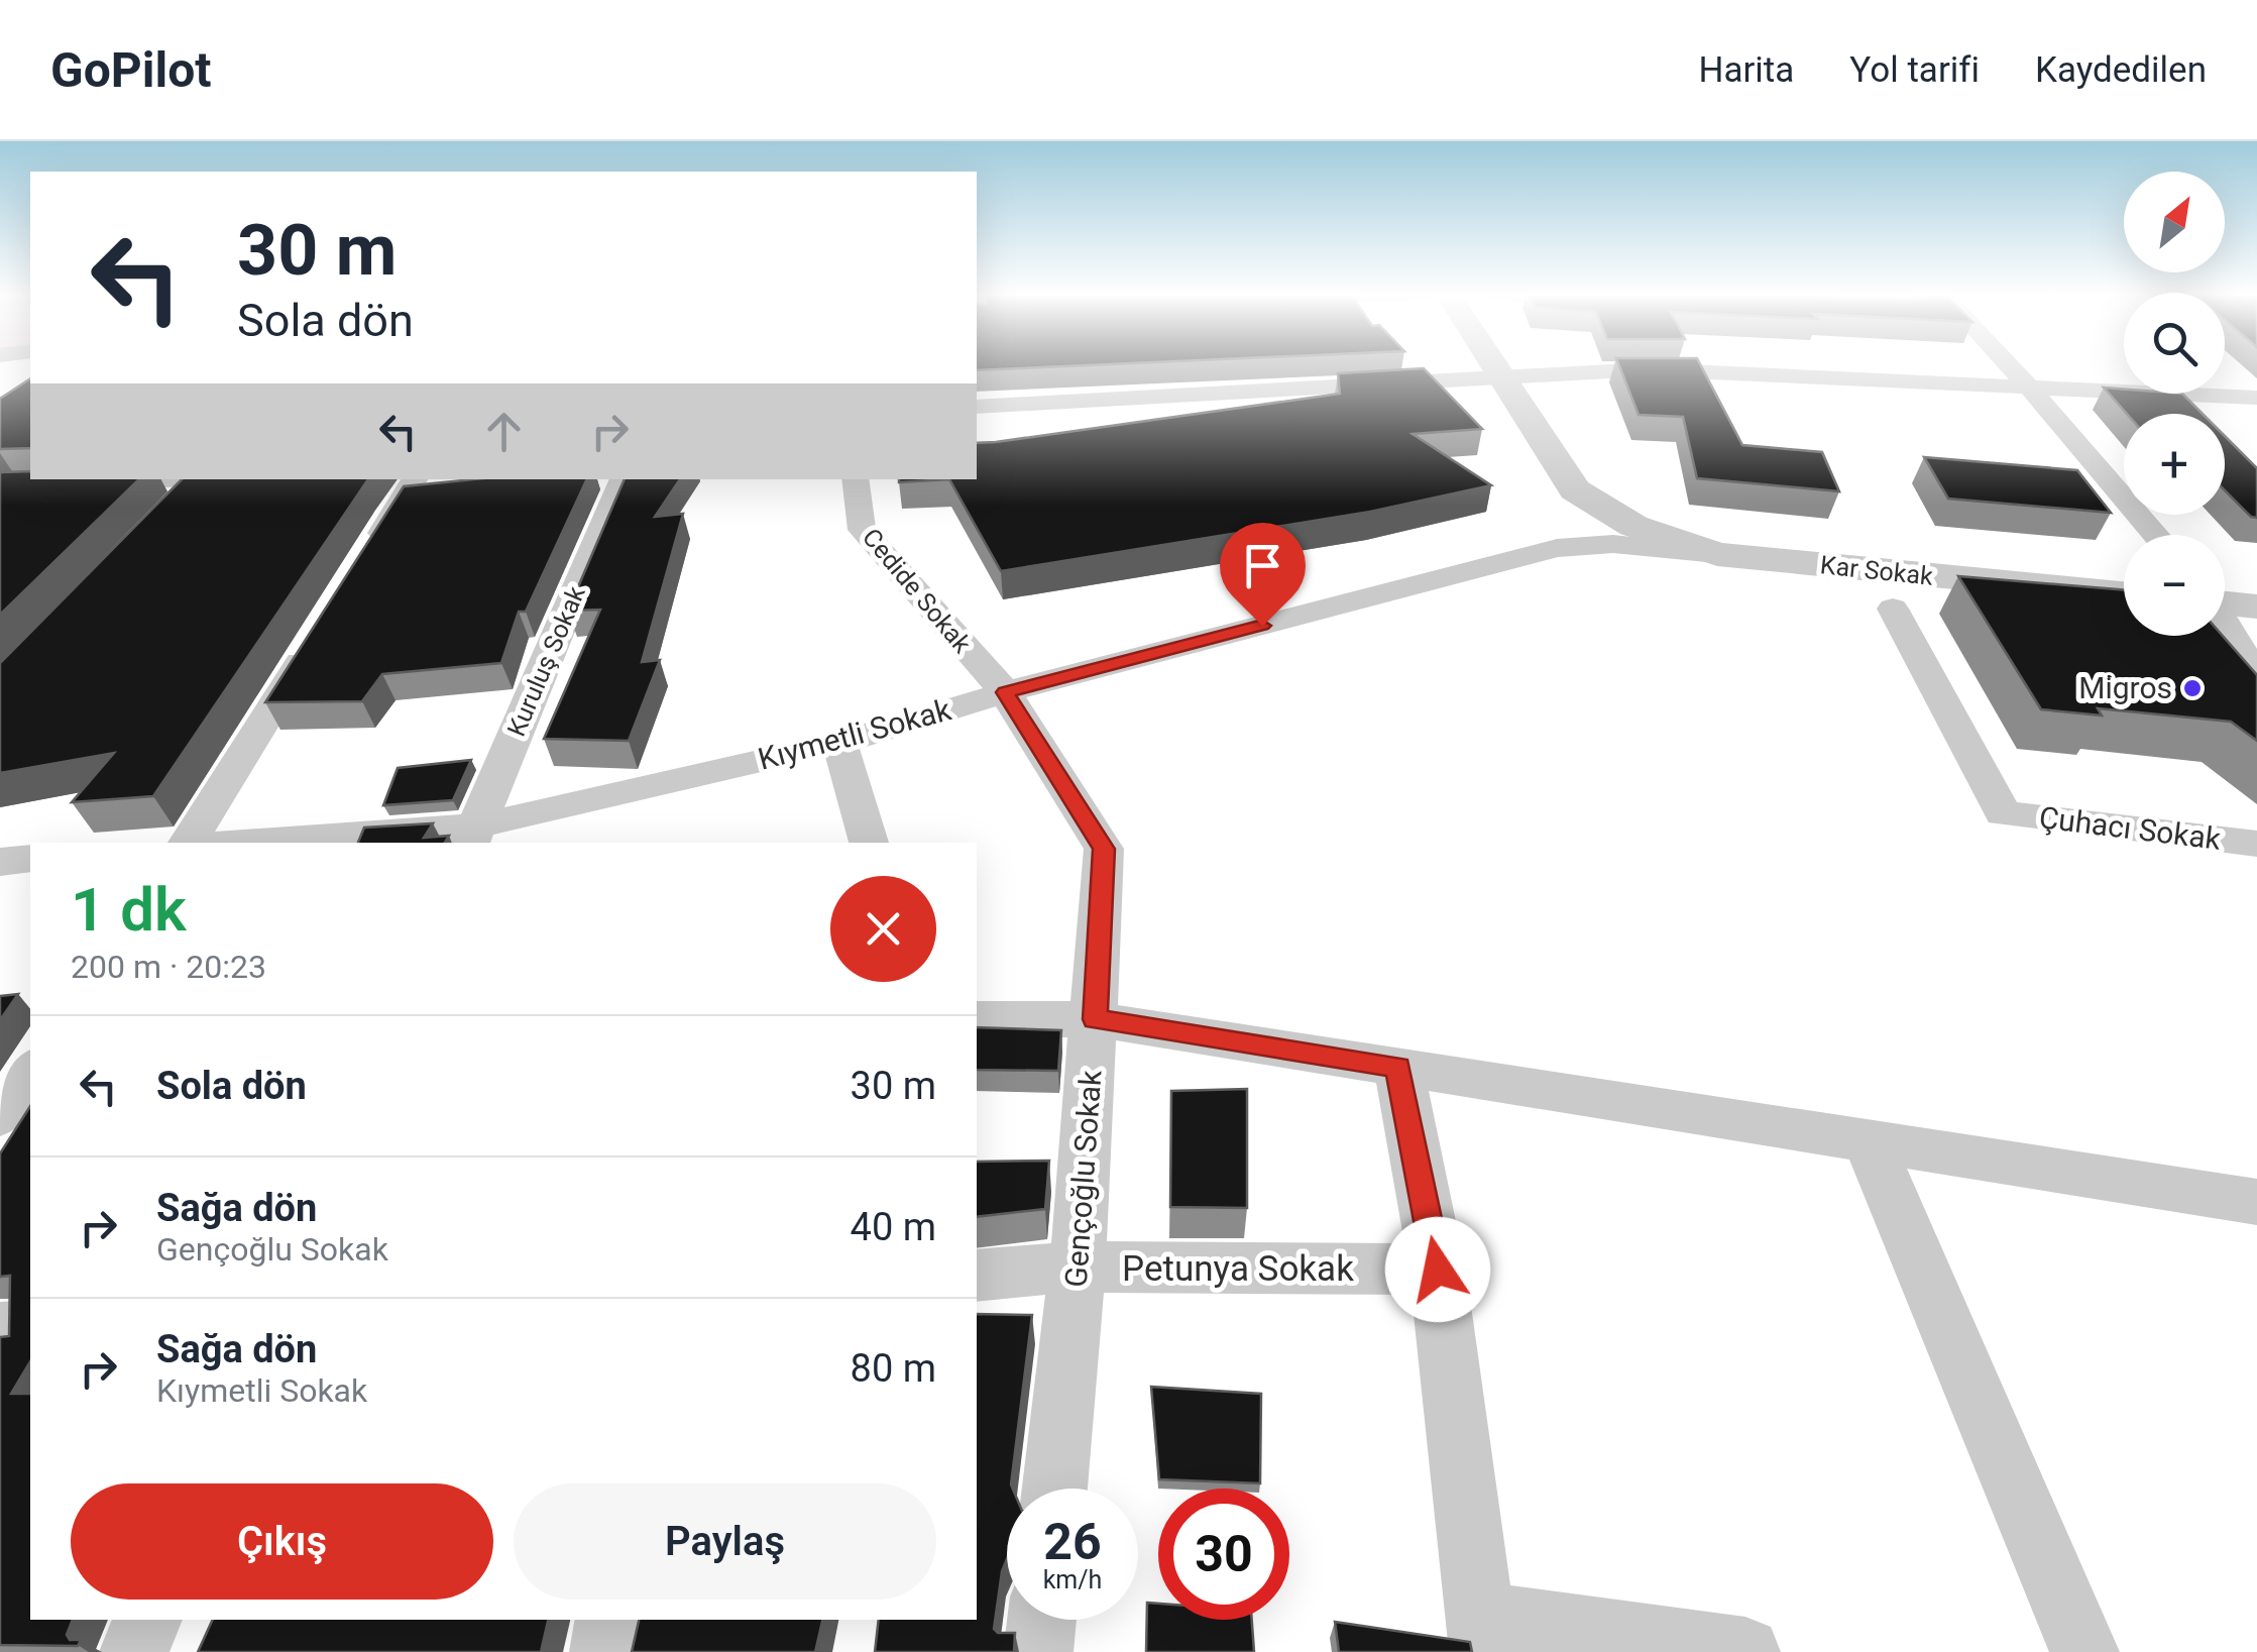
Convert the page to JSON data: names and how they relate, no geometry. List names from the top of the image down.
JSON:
{
  "streets": {
    "street": [
      "Kar Sokak",
      "Cedide Sokak",
      "Kuruluş Sokak",
      "Kıymetli Sokak",
      "Çuhacı Sokak",
      "Gençoğlu Sokak",
      "Petunya Sokak"
    ]
  },
  "crossings": [
    ["Kar Sokak", "Kıymetli Sokak"],
    ["Cedide Sokak", "Kıymetli Sokak"],
    ["Cedide Sokak", "Gençoğlu Sokak"],
    ["Kuruluş Sokak", "Kıymetli Sokak"],
    ["Kıymetli Sokak", "Gençoğlu Sokak"],
    ["Gençoğlu Sokak", "Petunya Sokak"]
  ],
  "places": ["Migros"],
  "north": "top right",
  "page": {
    "header": "GoPilot",
    "nav": ["Harita", "Yol tarifi", "Kaydedilen"],
    "map_buttons": ["+", "−"],
    "turn": ["30 m", "Sola dön"],
    "heading": ["1 dk", "200 m · 20:23"],
    "list": [
      {
        "name": "Sola dön",
        "value": "30 m"
      },
      {
        "name": "Sağa dön",
        "note": "Gençoğlu Sokak",
        "value": "40 m"
      },
      {
        "name": "Sağa dön",
        "note": "Kıymetli Sokak",
        "value": "80 m"
      }
    ],
    "buttons": ["Çıkış", "Paylaş"],
    "speed": "26 km/h",
    "limit": "30"
  }
}
